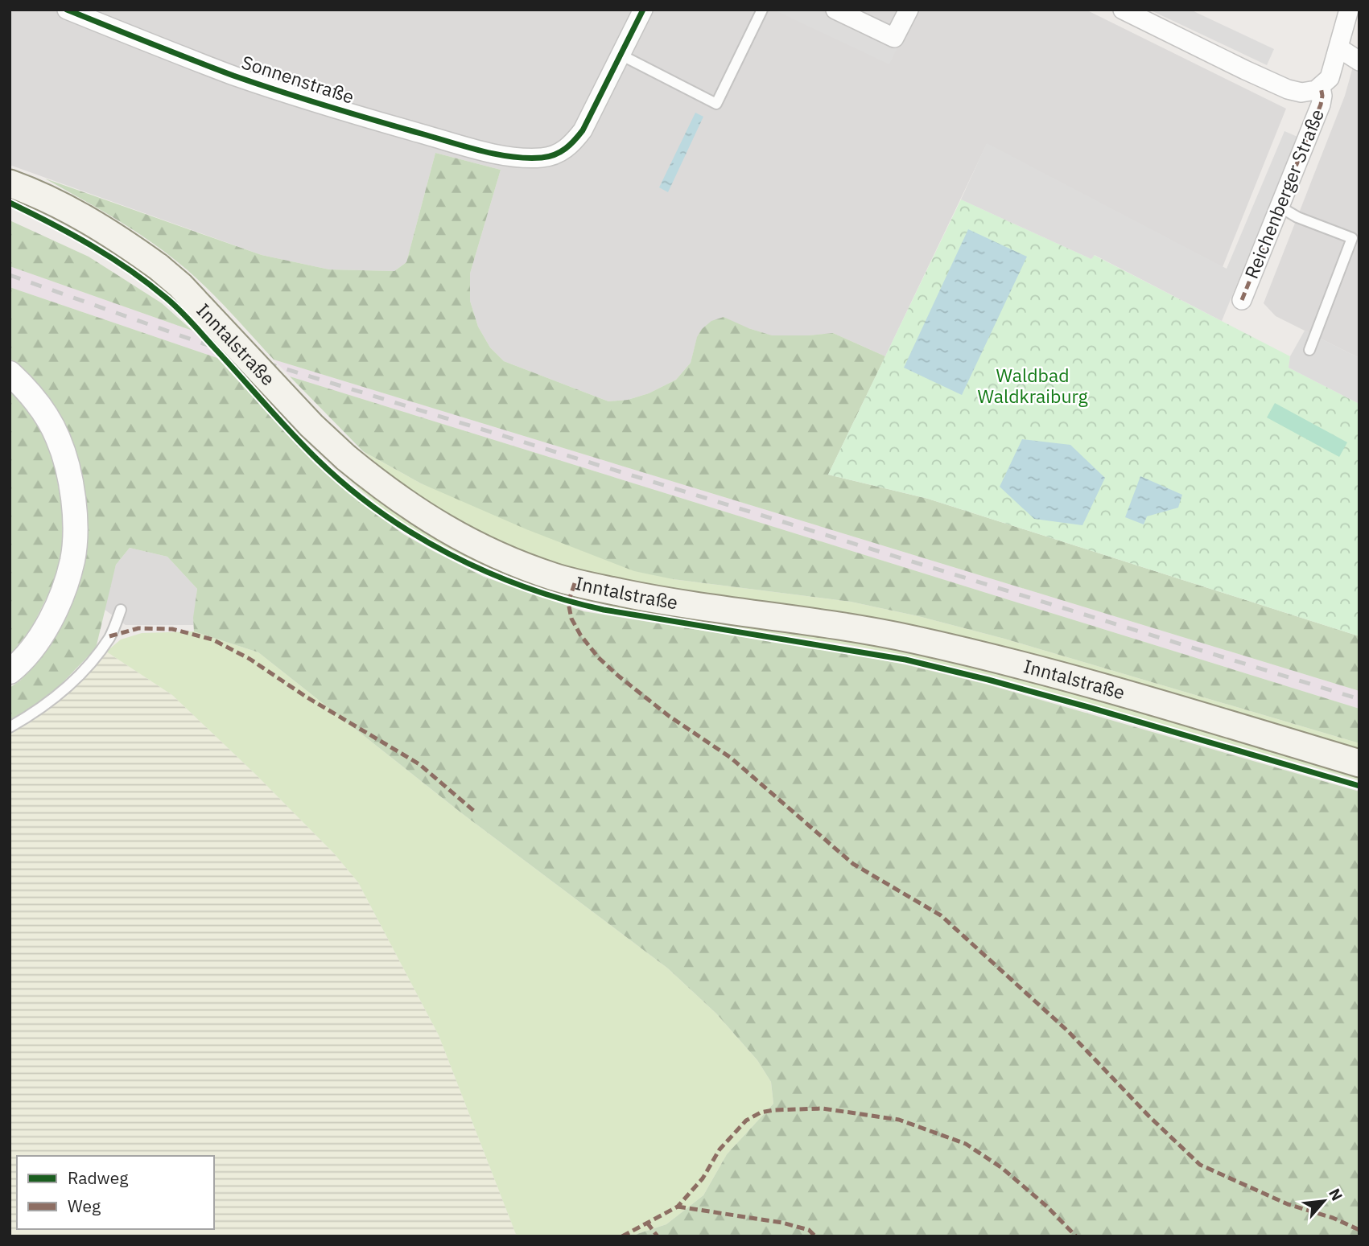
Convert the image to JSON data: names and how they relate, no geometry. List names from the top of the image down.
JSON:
{
  "streets": {
    "main road": ["Inntalstraße"],
    "street": ["Sonnenstraße", "Reichenberger Straße"]
  },
  "parks": ["Waldbad Waldkraiburg"],
  "legend": ["Radweg", "Weg"],
  "north": "top right"
}
